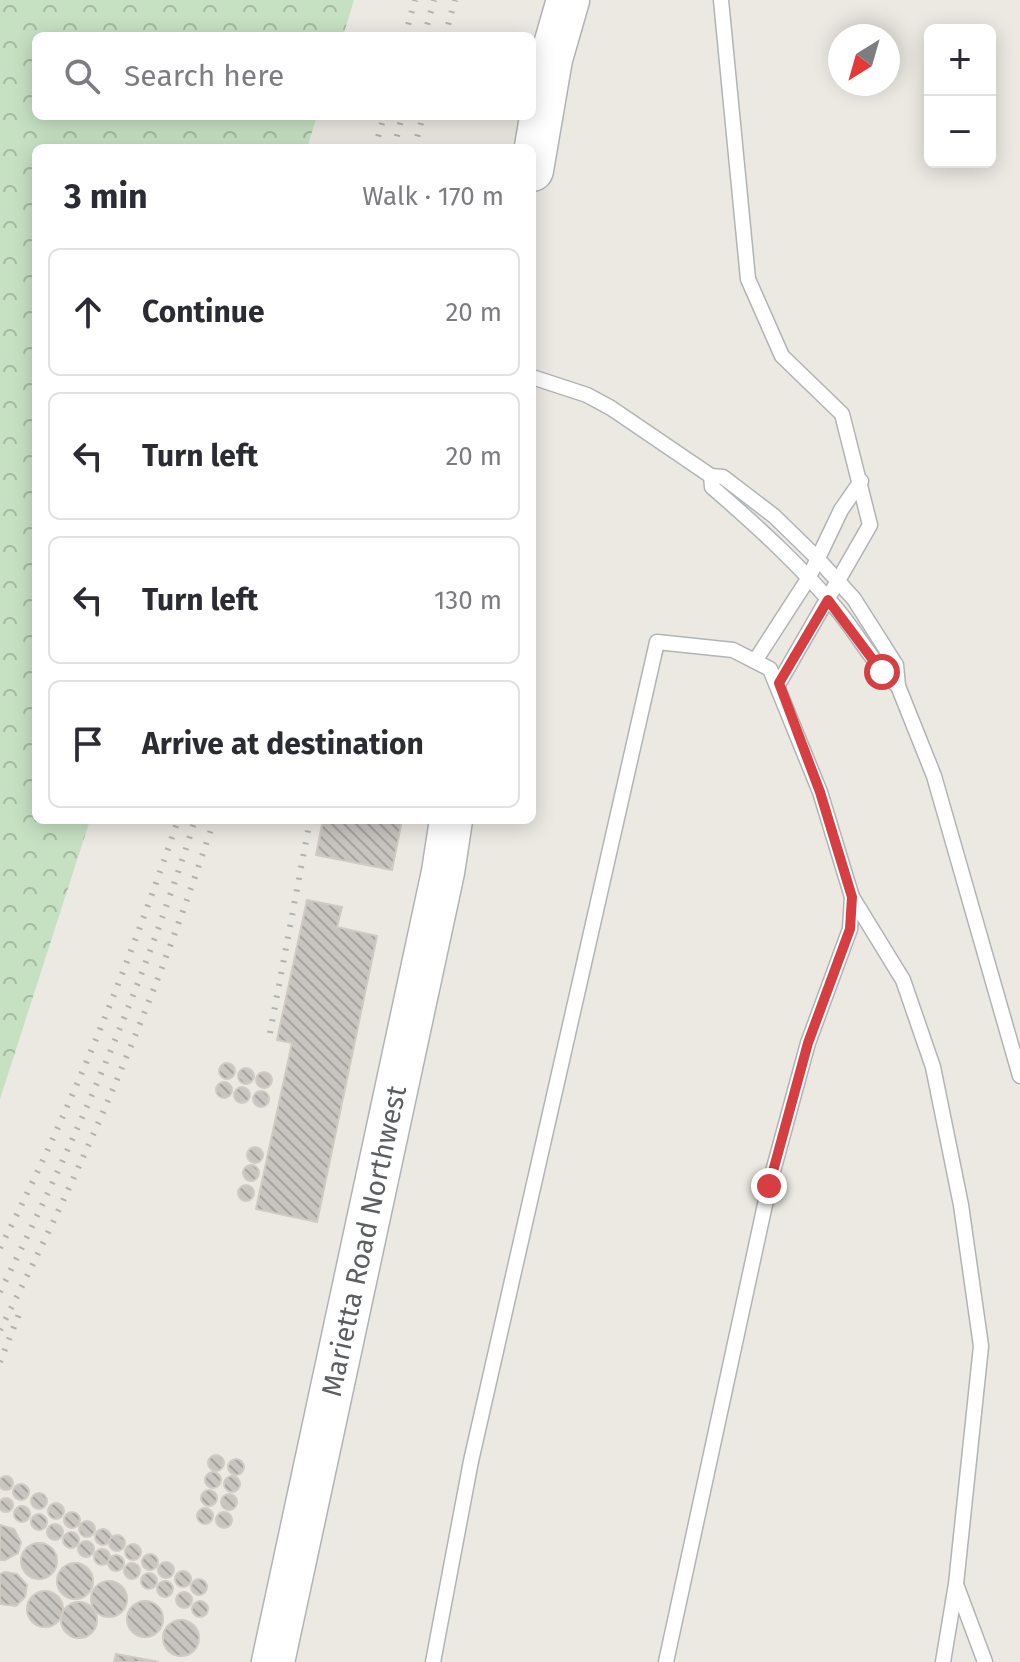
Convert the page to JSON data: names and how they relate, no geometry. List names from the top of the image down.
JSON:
{
  "streets": {
    "street": ["Marietta Road Northwest"]
  },
  "north": "bottom left",
  "page": {
    "map_buttons": ["+", "−"],
    "search": "Search here",
    "heading": ["3 min", "Walk · 170 m"],
    "list": [
      ["Continue", "20 m"],
      ["Turn left", "20 m"],
      ["Turn left", "130 m"],
      "Arrive at destination"
    ]
  }
}
